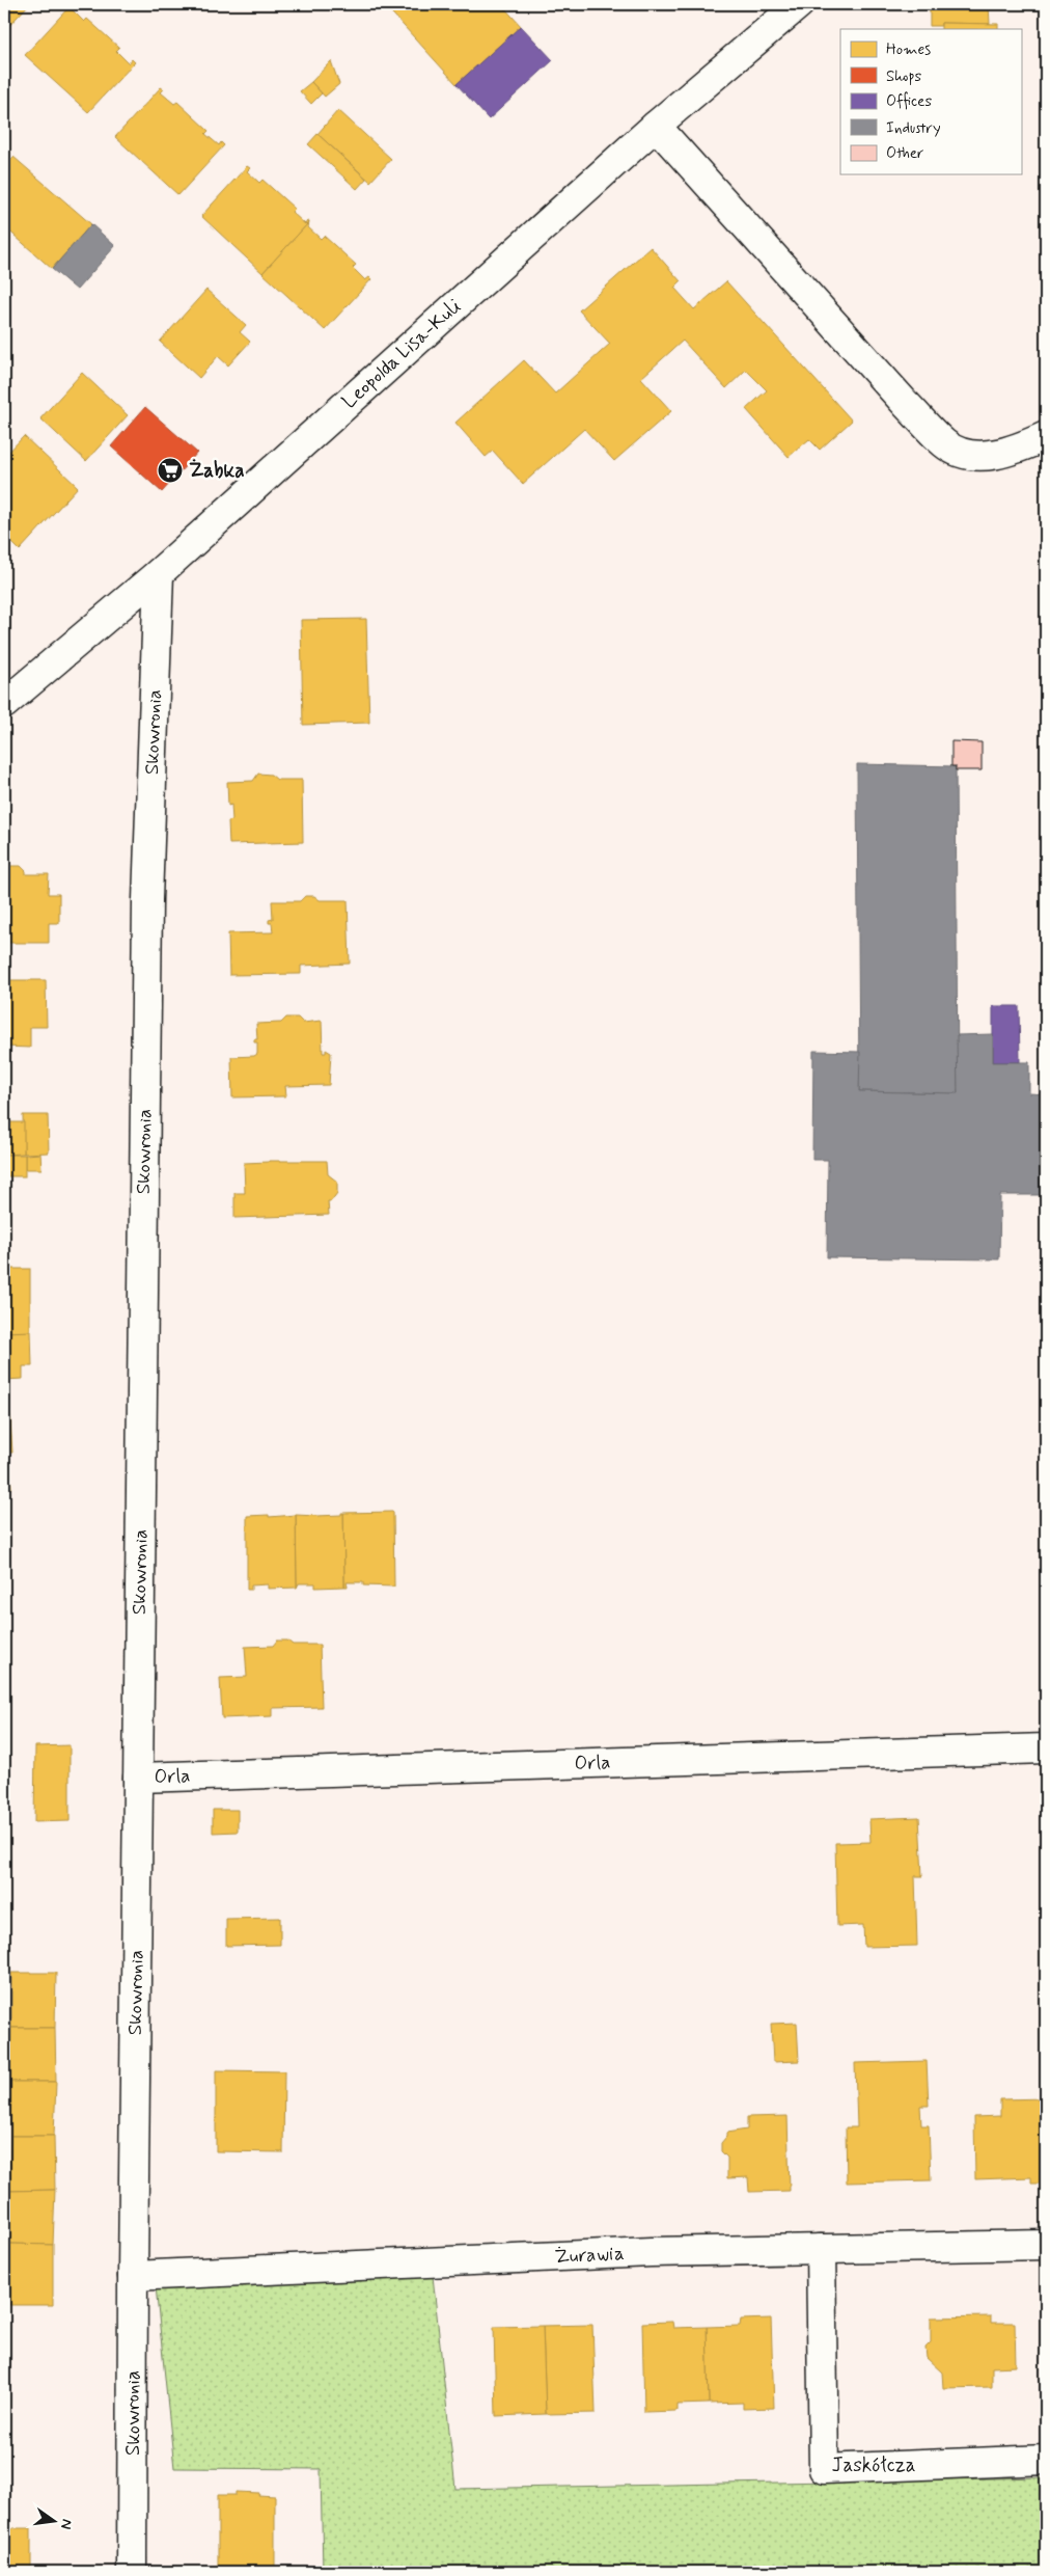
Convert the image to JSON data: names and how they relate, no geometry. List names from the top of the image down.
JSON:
{
  "streets": {
    "street": [
      "Leopolda Lisa-Kuli",
      "Skowronia",
      "Orla",
      "Żurawia",
      "Jaskółcza"
    ]
  },
  "crossings": [
    ["Leopolda Lisa-Kuli", "Skowronia"],
    ["Skowronia", "Orla"],
    ["Skowronia", "Żurawia"],
    ["Żurawia", "Jaskółcza"]
  ],
  "places": {
    "supermarket": ["Żabka"]
  },
  "legend": [
    "Homes",
    "Shops",
    "Offices",
    "Industry",
    "Other"
  ],
  "north": "right"
}
